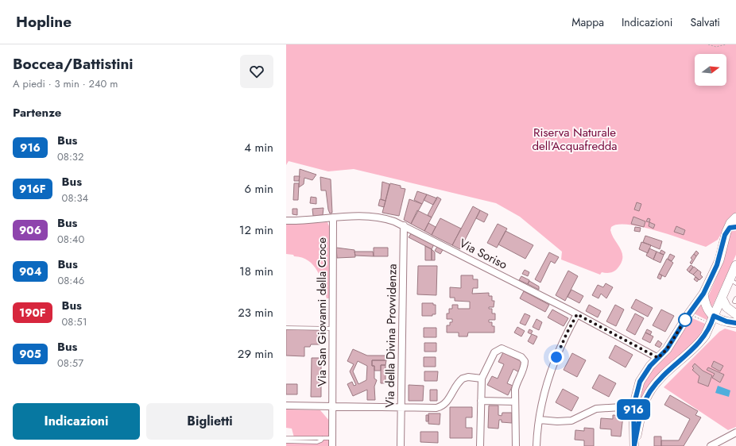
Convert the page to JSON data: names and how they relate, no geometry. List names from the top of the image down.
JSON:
{
  "streets": {
    "street": ["Via Soriso", "Via San Giovanni della Croce", "Via della Divina Provvidenza"]
  },
  "crossings": [
    ["Via Soriso", "Via San Giovanni della Croce"],
    ["Via Soriso", "Via della Divina Provvidenza"]
  ],
  "parks": ["Riserva Naturale dell'Acquafredda"],
  "lines": ["bus line 916"],
  "north": "right",
  "page": {
    "header": "Hopline",
    "nav": ["Mappa", "Indicazioni", "Salvati"],
    "heading": [
      ["Boccea/Battistini", "A piedi · 3 min · 240 m"],
      "Partenze"
    ],
    "on_map": "916",
    "list": [
      {
        "mark": "916",
        "name": "Bus",
        "note": "08:32",
        "value": "4 min"
      },
      {
        "mark": "916F",
        "name": "Bus",
        "note": "08:34",
        "value": "6 min"
      },
      {
        "mark": "906",
        "name": "Bus",
        "note": "08:40",
        "value": "12 min"
      },
      {
        "mark": "904",
        "name": "Bus",
        "note": "08:46",
        "value": "18 min"
      },
      {
        "mark": "190F",
        "name": "Bus",
        "note": "08:51",
        "value": "23 min"
      },
      {
        "mark": "905",
        "name": "Bus",
        "note": "08:57",
        "value": "29 min"
      }
    ],
    "buttons": ["Indicazioni", "Biglietti"]
  }
}
